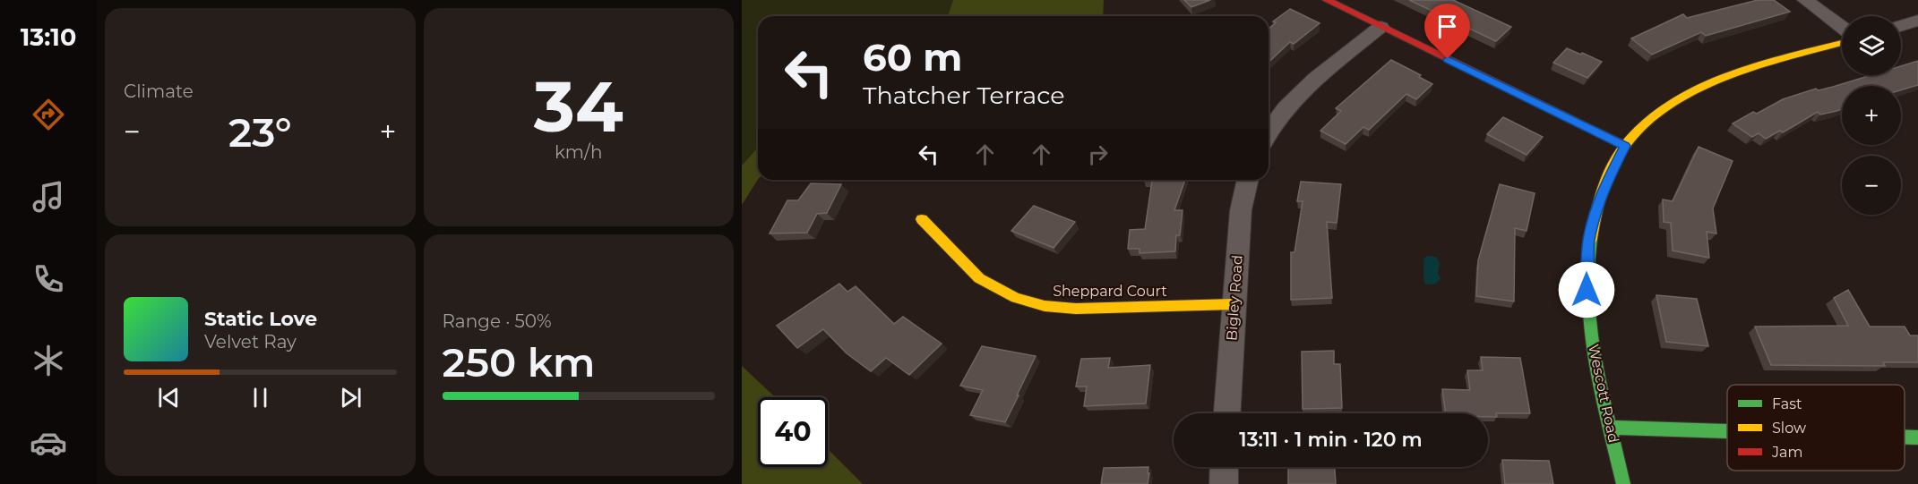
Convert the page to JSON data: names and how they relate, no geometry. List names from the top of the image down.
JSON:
{
  "streets": {
    "street": ["Sheppard Court", "Bigley Road", "Wescott Road"]
  },
  "crossings": [
    ["Sheppard Court", "Bigley Road"]
  ],
  "legend": ["Fast", "Slow", "Jam"],
  "page": {
    "tabs": "13:10",
    "tile": [
      "Climate",
      ["34", "km/h"],
      ["Range · 50%", "250 km"]
    ],
    "map_buttons": ["+", "−"],
    "turn": ["60 m", "Thatcher Terrace"],
    "heat": ["−", "23°", "+"],
    "song": ["Static Love", "Velvet Ray"],
    "limit": "40",
    "trip": "13:11 · 1 min · 120 m"
  }
}
